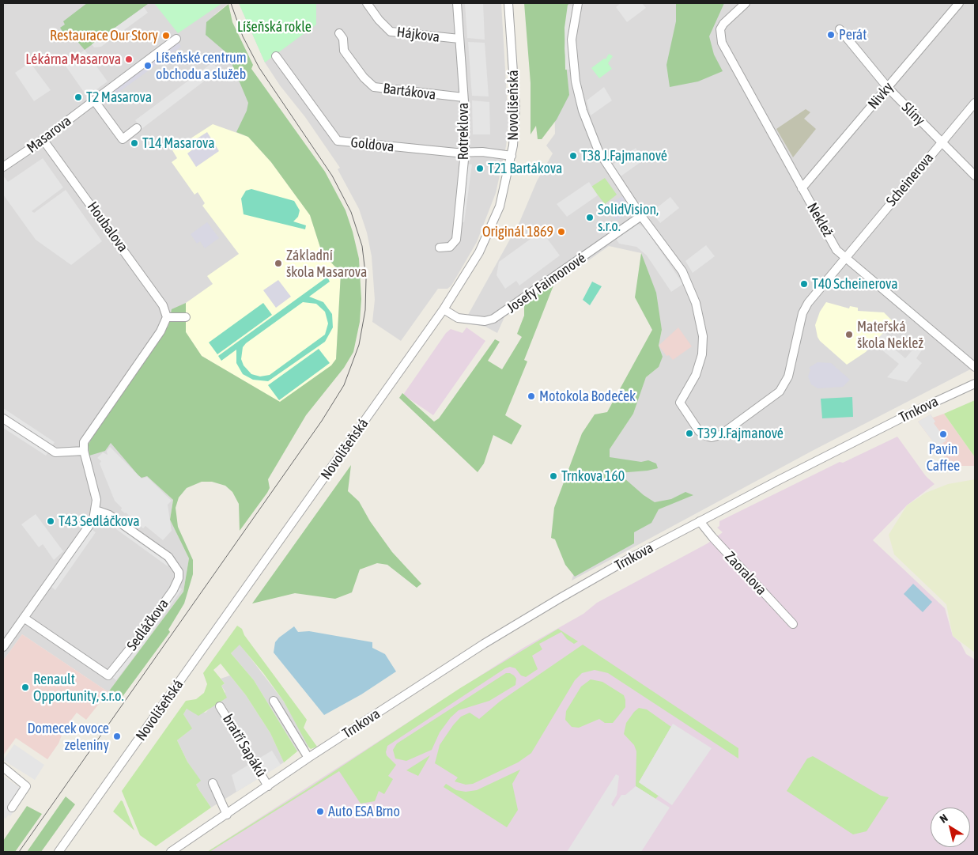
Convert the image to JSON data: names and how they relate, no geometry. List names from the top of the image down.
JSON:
{
  "streets": {
    "street": [
      "Hájkova",
      "Bartákova",
      "Nivky",
      "Novolíšeňská",
      "Slíny",
      "Rotreklova",
      "Masarova",
      "Goldova",
      "Scheinerova",
      "Neklež",
      "Houbalova",
      "Josefy Faimonové",
      "Trnkova",
      "Zaoralova",
      "Sedláčkova",
      "bratří Sapáků"
    ]
  },
  "crossings": [
    ["Hájkova", "Rotreklova"],
    ["Bartákova", "Rotreklova"],
    ["Nivky", "Slíny"],
    ["Nivky", "Neklež"],
    ["Novolíšeňská", "Goldova"],
    ["Novolíšeňská", "Josefy Faimonové"],
    ["Slíny", "Scheinerova"],
    ["Rotreklova", "Goldova"],
    ["Masarova", "Houbalova"],
    ["Scheinerova", "Neklež"],
    ["Trnkova", "Zaoralova"],
    ["Trnkova", "bratří Sapáků"]
  ],
  "parks": ["Líšeňská rokle"],
  "places": [
    "Perát",
    "Restaurace Our Story",
    "Lékárna Masarova",
    "Líšeňské centrum obchodu a služeb",
    "T2 Masarova",
    "T14 Masarova",
    "T38 J.Fajmanové",
    "T21 Bartákova",
    "SolidVision, s.r.o.",
    "Originál 1869",
    "Základní škola Masarova",
    "T40 Scheinerova",
    "Mateřská škola Neklež",
    "Motokola Bodeček",
    "T39 J.Fajmanové",
    "Pavin Caffee",
    "Trnkova 160",
    "T43 Sedláčkova",
    "Renault Opportunity, s.r.o.",
    "Domecek ovoce zeleniny",
    "Auto ESA Brno"
  ],
  "north": "top left"
}
